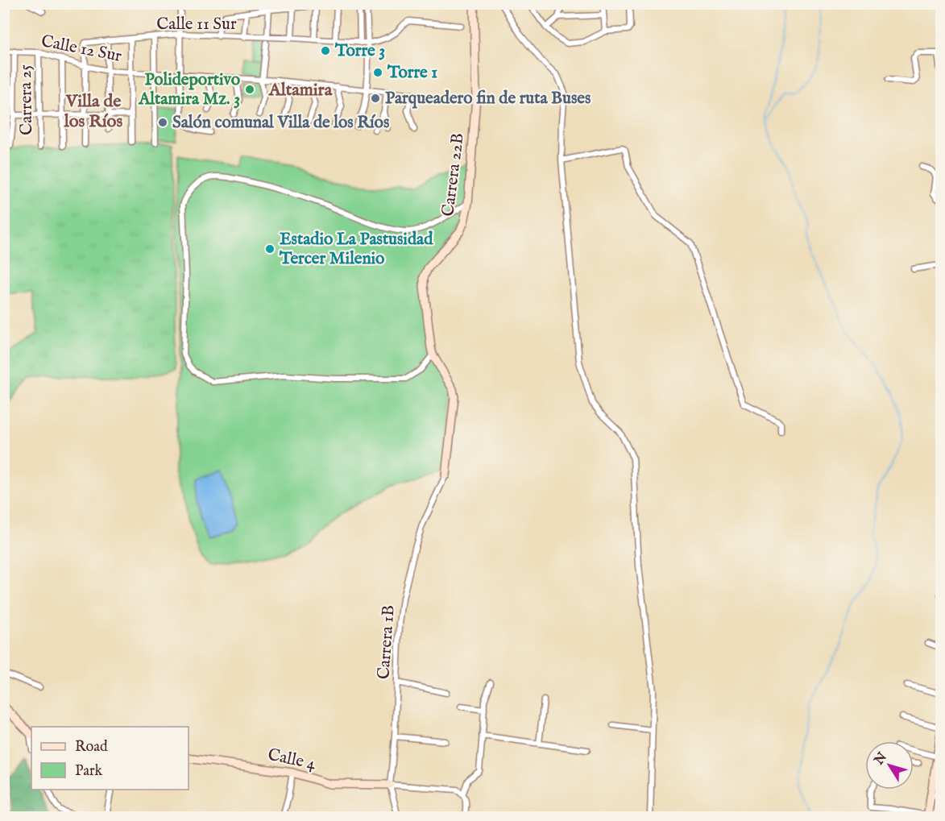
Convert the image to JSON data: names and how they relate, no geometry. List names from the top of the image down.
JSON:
{
  "streets": {
    "street": [
      "Calle 11 Sur",
      "Calle 12 Sur",
      "Carrera 25",
      "Carrera 22B",
      "Carrera 1B",
      "Calle 4"
    ]
  },
  "crossings": [
    ["Calle 11 Sur", "Calle 12 Sur"],
    ["Calle 12 Sur", "Carrera 25"],
    ["Carrera 22B", "Carrera 1B"],
    ["Carrera 1B", "Calle 4"]
  ],
  "districts": ["Altamira", "Villa de los Ríos"],
  "places": [
    "Torre 3",
    "Torre 1",
    "Polideportivo Altamira Mz. 3",
    "Parqueadero fin de ruta Buses",
    "Salón comunal Villa de los Ríos",
    "Estadio La Pastusidad Tercer Milenio"
  ],
  "legend": ["Road", "Park"],
  "north": "top left"
}
